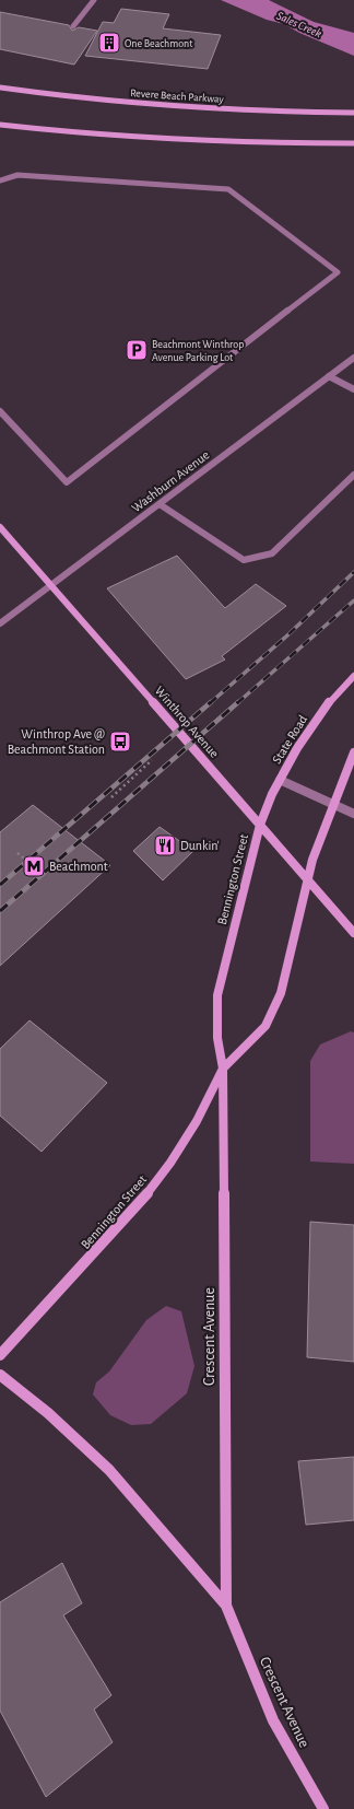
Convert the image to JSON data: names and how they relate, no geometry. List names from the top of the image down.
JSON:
{
  "streets": {
    "main road": [
      "Revere Beach Parkway",
      "Winthrop Avenue",
      "State Road",
      "Bennington Street",
      "Crescent Avenue"
    ],
    "street": ["Washburn Avenue"]
  },
  "crossings": [
    ["Washburn Avenue", "Winthrop Avenue"],
    ["Winthrop Avenue", "State Road"],
    ["Winthrop Avenue", "Bennington Street"],
    ["State Road", "Bennington Street"],
    ["Bennington Street", "Crescent Avenue"]
  ],
  "water": ["Sales Creek"],
  "places": {
    "building": ["One Beachmont"],
    "parking": ["Beachmont Winthrop Avenue Parking Lot"],
    "bus stop": ["Winthrop Ave @ Beachmont Station"],
    "restaurant": ["Dunkin'"],
    "metro station": ["Beachmont"]
  }
}
